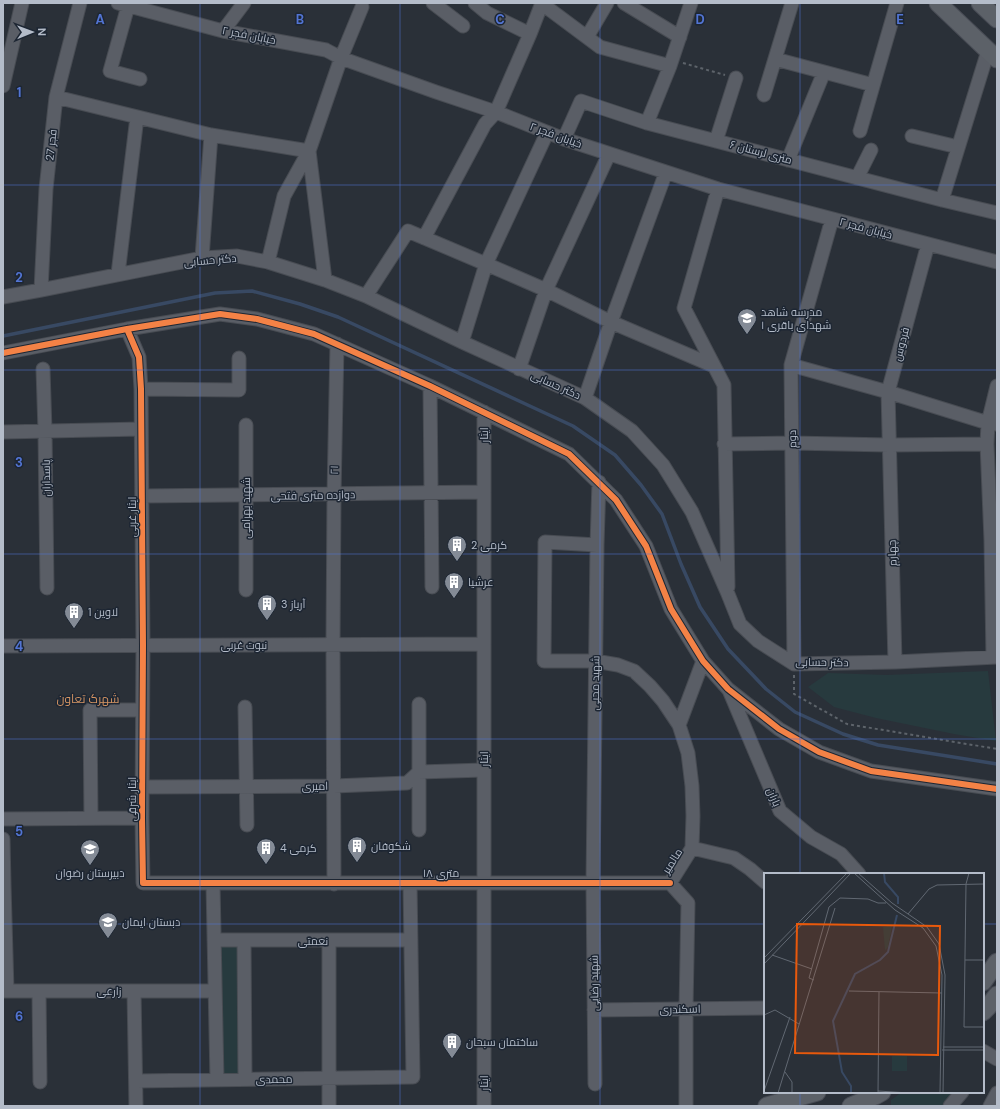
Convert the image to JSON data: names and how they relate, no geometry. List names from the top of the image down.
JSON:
{
  "streets": {
    "street": [
      "خیابان فجر ۲",
      "فجر 27",
      "۶ متری لرستان",
      "دکتر حسابی",
      "فردوس",
      "ایثار",
      "دوم",
      "۲۱",
      "پاسداران",
      "دوازده متری فتحی",
      "شهید بهرامی",
      "ایثار غربی",
      "چهارم",
      "نبوت غربی",
      "شهید محبی",
      "امیری",
      "باران",
      "ایثار شرقی",
      "مالمیر",
      "۱۸ متری",
      "نعمتی",
      "شهید رضایی",
      "زارعی",
      "اسکندری",
      "محمدی"
    ]
  },
  "crossings": [
    ["خیابان فجر ۲", "۶ متری لرستان"],
    ["خیابان فجر ۲", "فردوس"],
    ["خیابان فجر ۲", "دوم"],
    ["فجر 27", "دکتر حسابی"],
    ["دکتر حسابی", "دوم"],
    ["دکتر حسابی", "چهارم"],
    ["فردوس", "چهارم"],
    ["ایثار", "دوازده متری فتحی"],
    ["ایثار", "نبوت غربی"],
    ["ایثار", "۱۸ متری"],
    ["۲۱", "دوازده متری فتحی"],
    ["۲۱", "نبوت غربی"],
    ["۲۱", "امیری"],
    ["۲۱", "۱۸ متری"],
    ["دوازده متری فتحی", "شهید بهرامی"],
    ["دوازده متری فتحی", "ایثار غربی"],
    ["ایثار غربی", "نبوت غربی"],
    ["ایثار غربی", "ایثار شرقی"],
    ["نبوت غربی", "ایثار شرقی"],
    ["شهید محبی", "مالمیر"],
    ["شهید محبی", "۱۸ متری"],
    ["شهید محبی", "شهید رضایی"],
    ["امیری", "ایثار شرقی"],
    ["ایثار شرقی", "۱۸ متری"],
    ["مالمیر", "۱۸ متری"],
    ["مالمیر", "اسکندری"],
    ["۱۸ متری", "شهید رضایی"],
    ["نعمتی", "محمدی"],
    ["شهید رضایی", "اسکندری"]
  ],
  "districts": ["شهرک تعاون"],
  "places": {
    "school or university": ["مدرسه شاهد شهدای باقری ۱", "دبیرستان رضوان", "دبستان ایمان"],
    "building": [
      "کرمی 2",
      "عرشیا",
      "آریاز 3",
      "لاوین 1",
      "شکوفان",
      "کرمی 4",
      "ساختمان سبحان"
    ]
  },
  "north": "right",
  "grid": {
    "columns": [
      "A",
      "B",
      "C",
      "D",
      "E"
    ],
    "rows": [
      "1",
      "2",
      "3",
      "4",
      "5",
      "6"
    ]
  }
}
